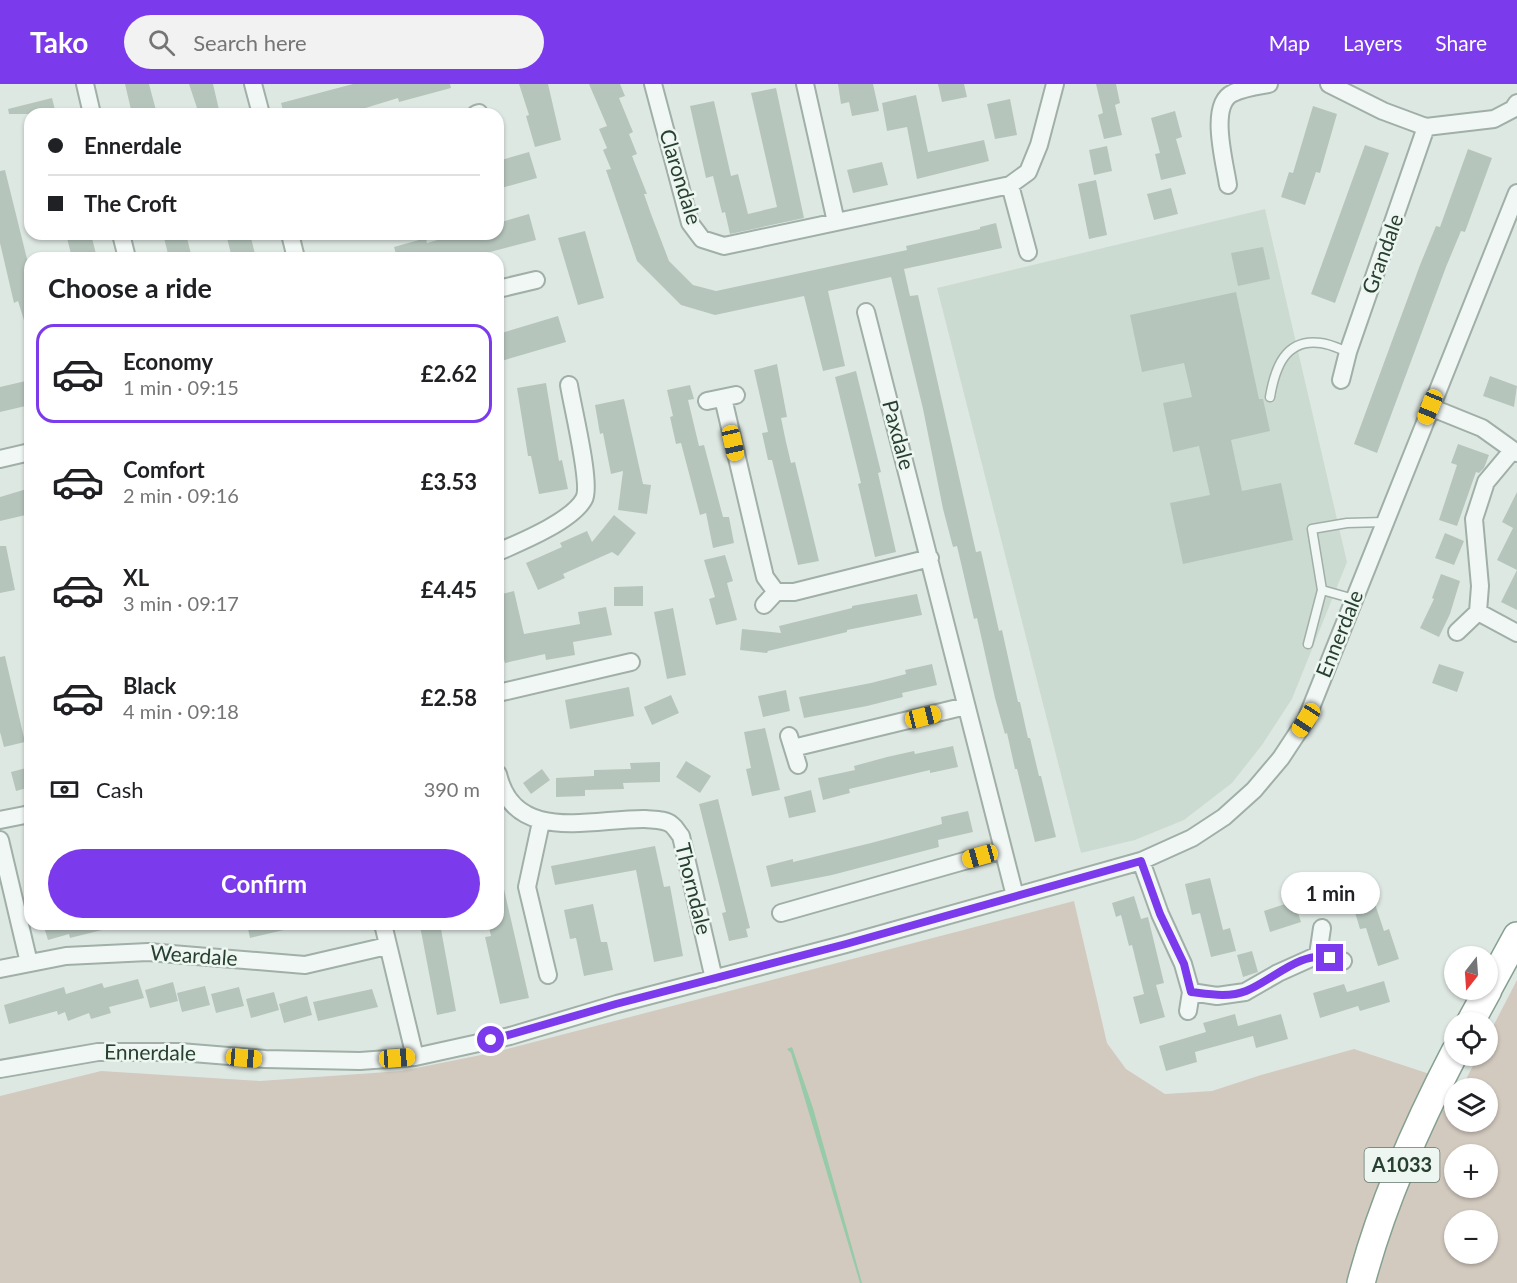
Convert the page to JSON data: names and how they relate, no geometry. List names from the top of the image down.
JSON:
{
  "streets": {
    "highway": ["A1033"],
    "street": [
      "Clarondale",
      "Grandale",
      "Paxdale",
      "Ennerdale",
      "Thorndale",
      "Weardale"
    ]
  },
  "crossings": [
    ["Paxdale", "Ennerdale"],
    ["Ennerdale", "Thorndale"]
  ],
  "north": "bottom",
  "page": {
    "header": "Tako",
    "search": "Search here",
    "nav": ["Map", "Layers", "Share"],
    "banner": ["Ennerdale", "The Croft"],
    "heading": "Choose a ride",
    "list": [
      {
        "name": "Economy",
        "note": "1 min · 09:15",
        "value": "£2.62"
      },
      {
        "name": "Comfort",
        "note": "2 min · 09:16",
        "value": "£3.53"
      },
      {
        "name": "XL",
        "note": "3 min · 09:17",
        "value": "£4.45"
      },
      {
        "name": "Black",
        "note": "4 min · 09:18",
        "value": "£2.58"
      }
    ],
    "pay": ["Cash", "390 m"],
    "buttons": "Confirm",
    "bubble": "1 min",
    "map_buttons": ["+", "−"]
  }
}
